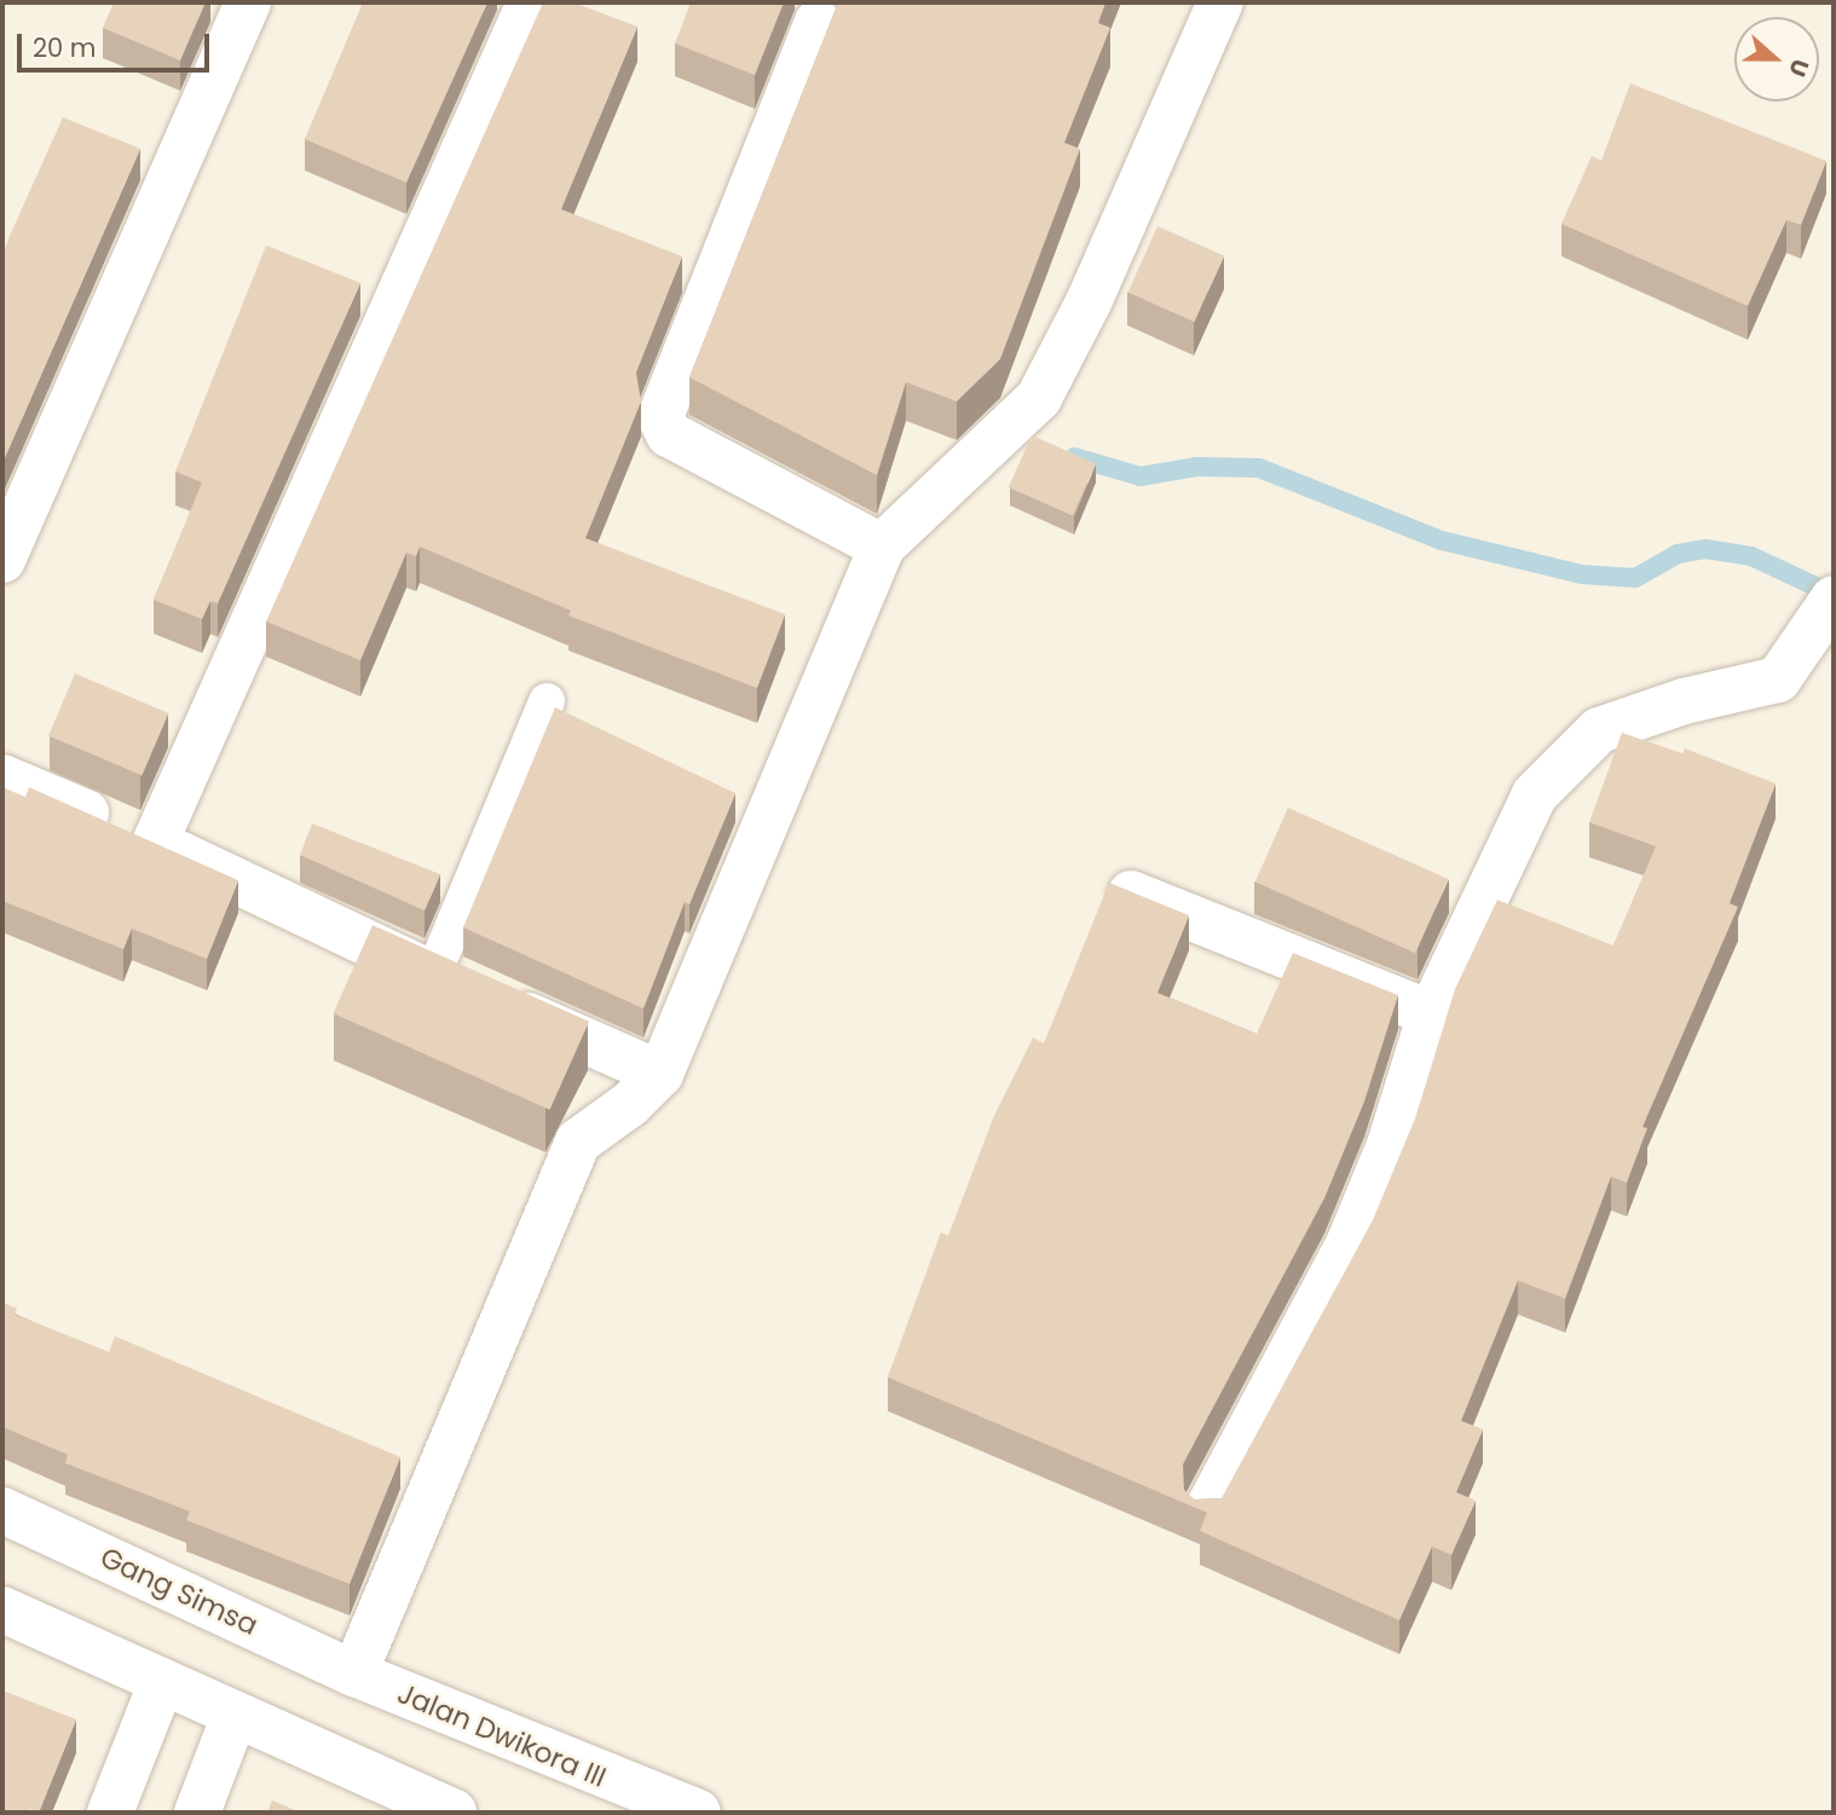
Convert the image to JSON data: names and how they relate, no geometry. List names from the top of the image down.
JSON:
{
  "streets": {
    "street": ["Gang Simsa", "Jalan Dwikora III"]
  },
  "crossings": [
    ["Gang Simsa", "Jalan Dwikora III"]
  ],
  "scale_bar": "20 m",
  "north": "right"
}
